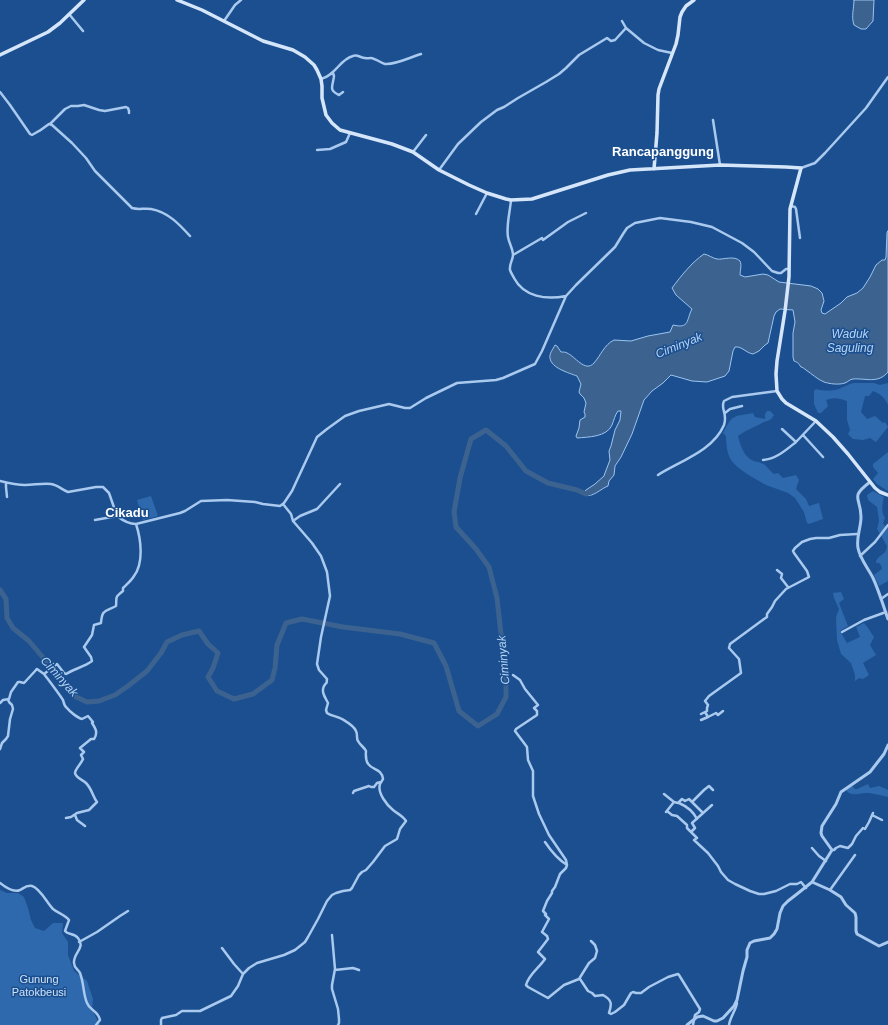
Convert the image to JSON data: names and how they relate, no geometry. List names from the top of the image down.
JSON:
{
  "districts": ["Rancapanggung", "Cikadu"],
  "water": ["Waduk Saguling", "Ciminyak"],
  "parks": ["Gunung Patokbeusi"]
}
